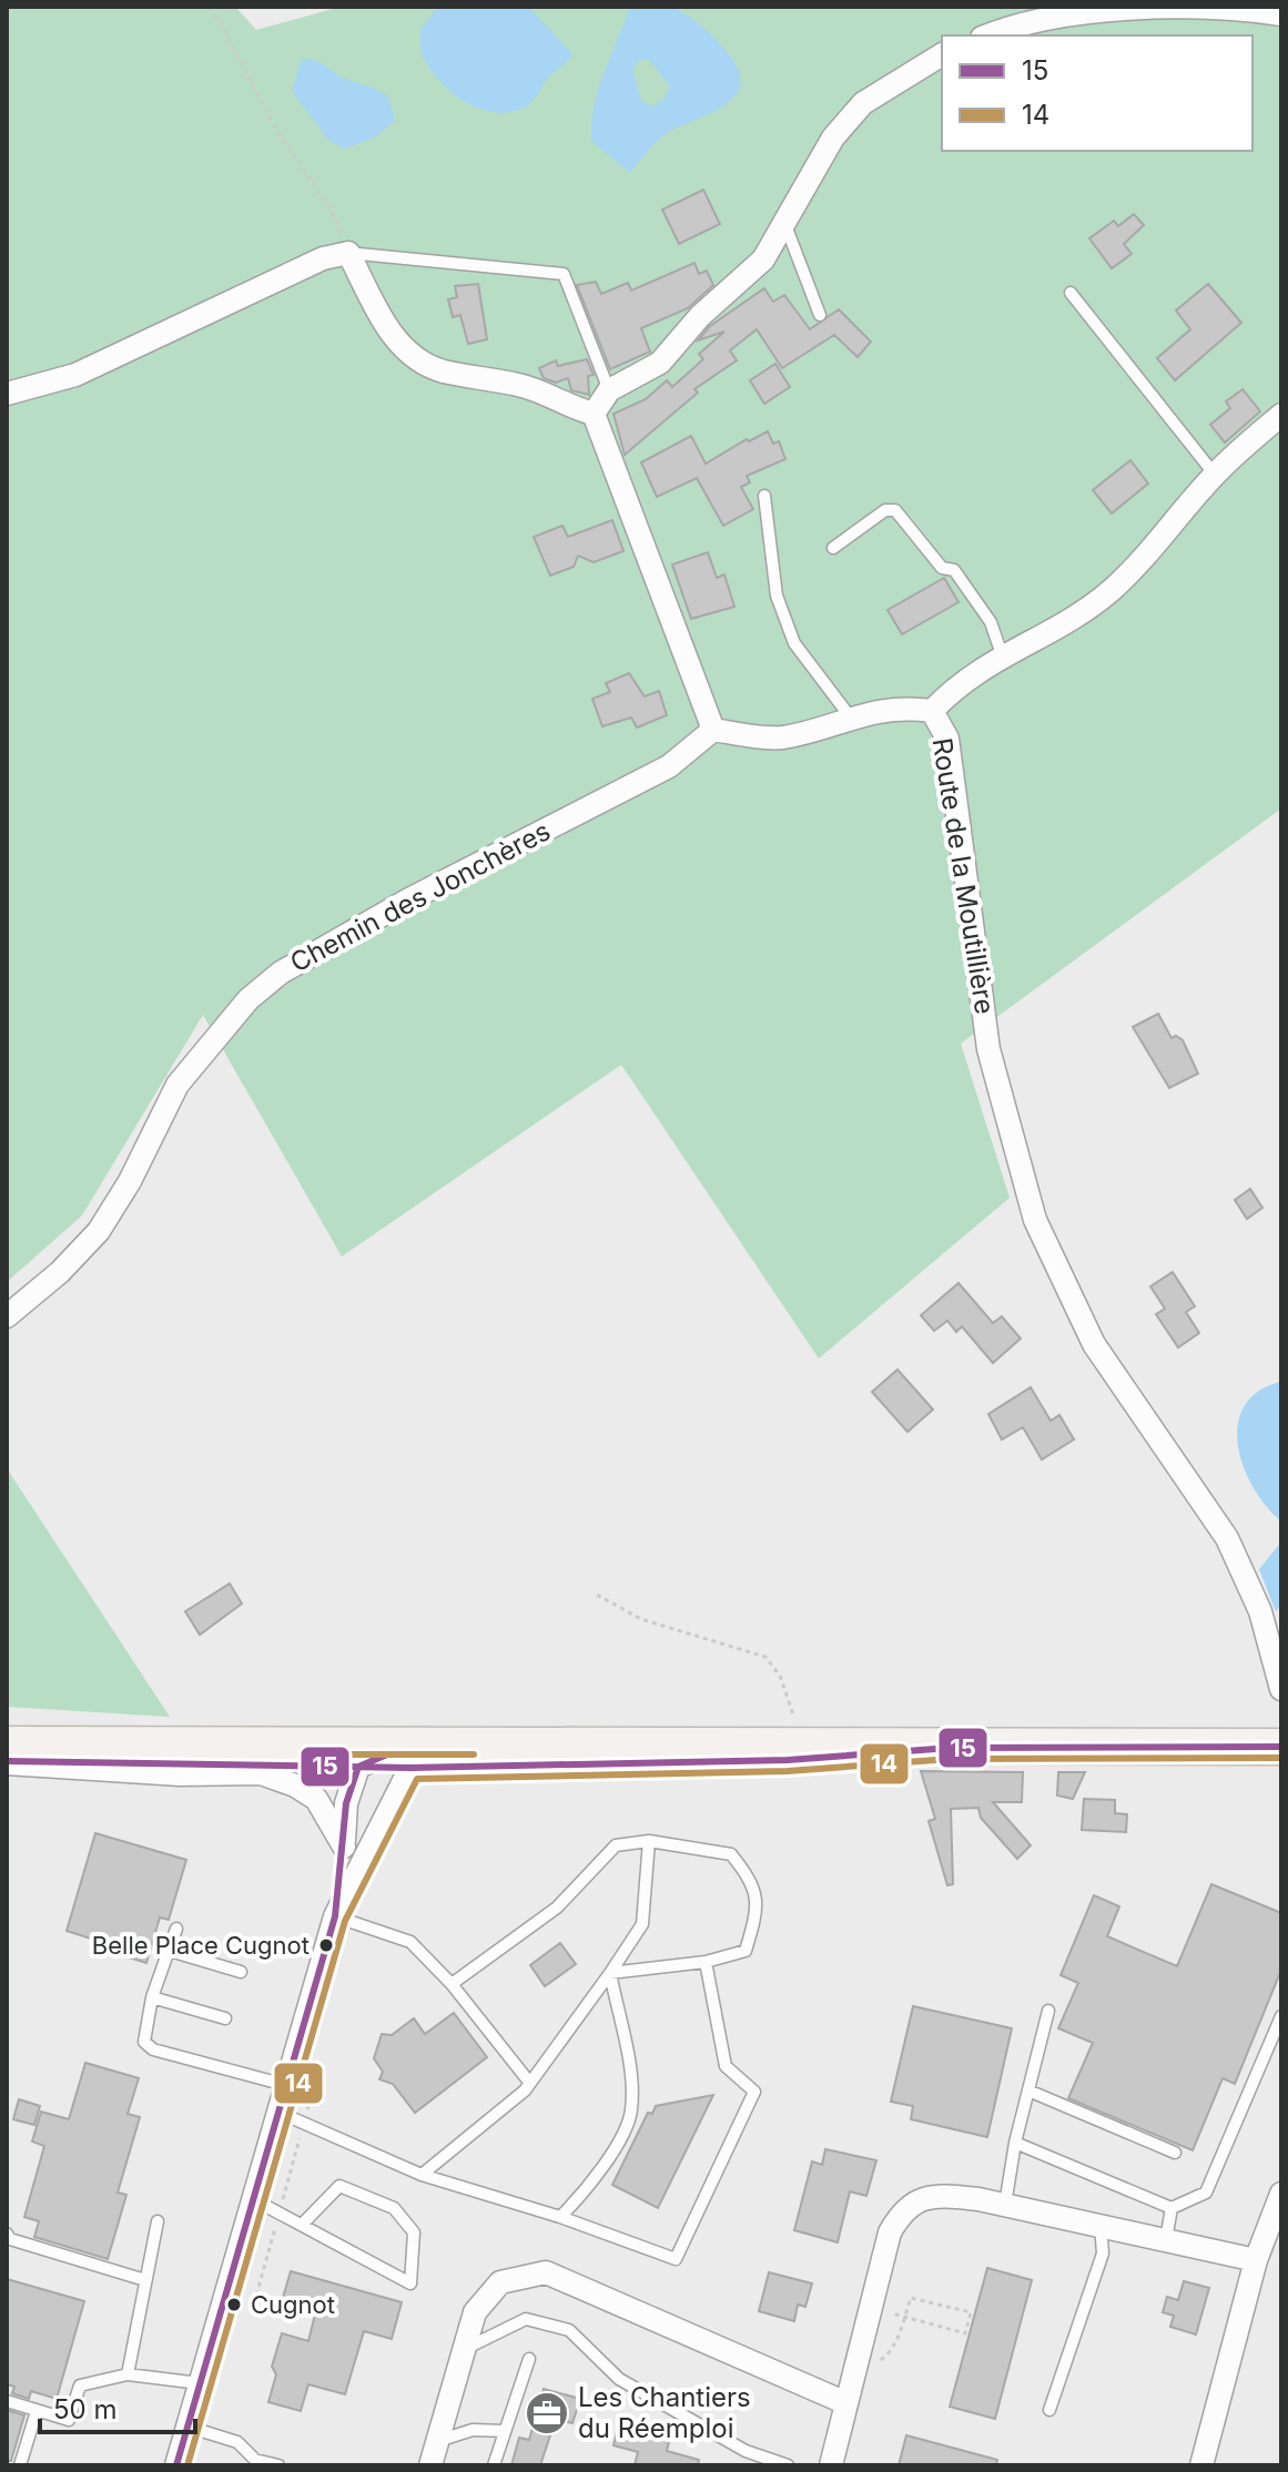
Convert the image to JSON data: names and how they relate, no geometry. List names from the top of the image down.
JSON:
{
  "streets": {
    "street": ["Route de la Moutillière", "Chemin des Jonchères"]
  },
  "crossings": [
    ["Route de la Moutillière", "Chemin des Jonchères"]
  ],
  "places": {
    "other": ["Belle Place Cugnot", "Cugnot"],
    "office": ["Les Chantiers du Réemploi"]
  },
  "lines": ["transit line 15", "transit line 14"],
  "legend": ["15", "14"],
  "scale_bar": "50 m"
}
